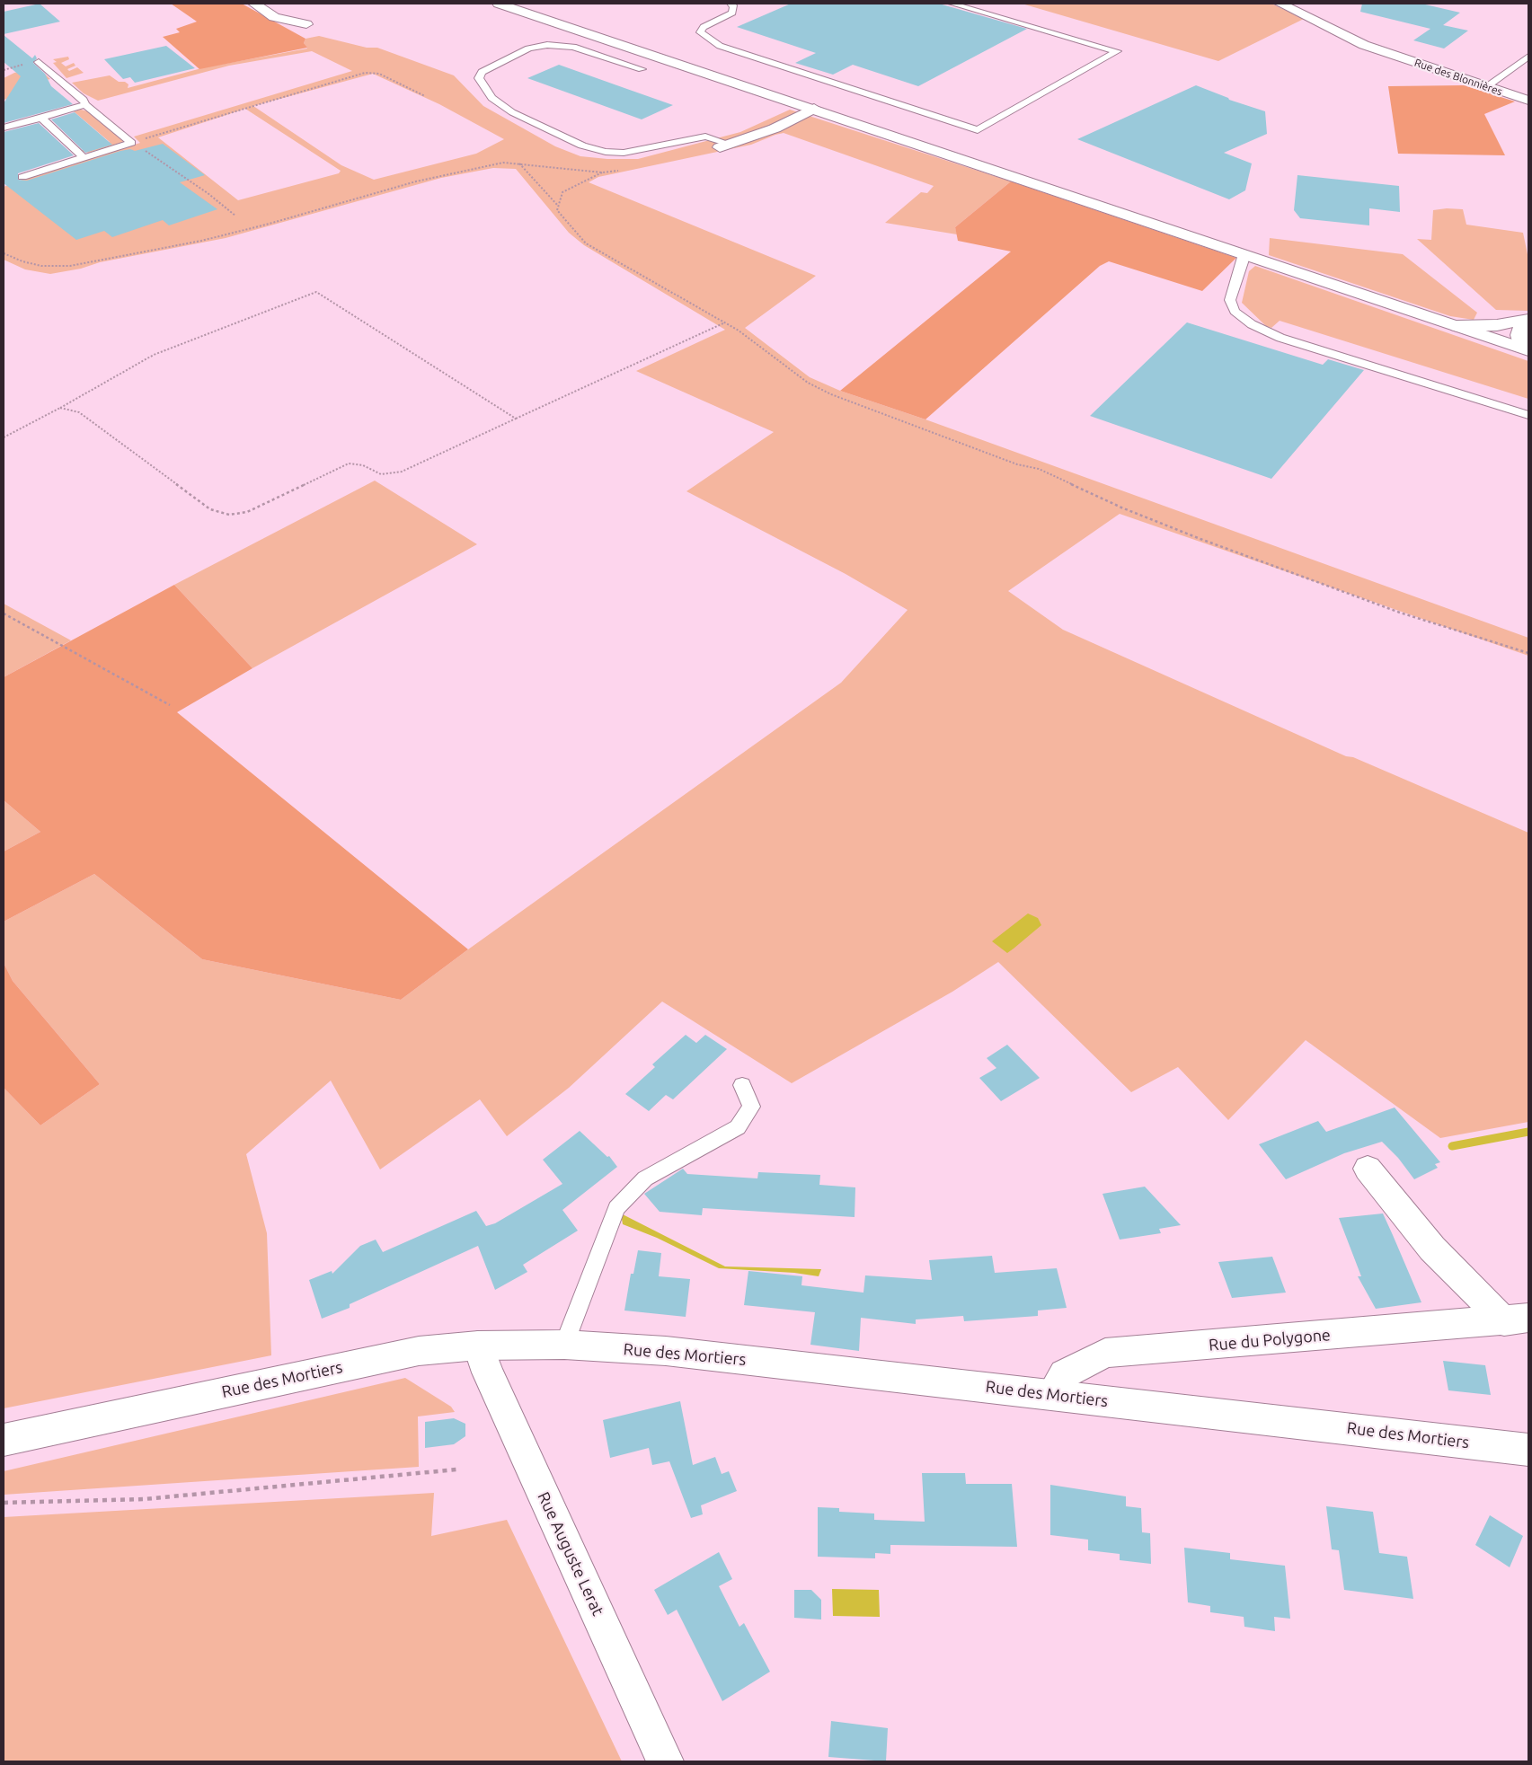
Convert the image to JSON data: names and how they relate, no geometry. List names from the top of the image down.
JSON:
{
  "streets": {
    "street": [
      "Rue des Blonnières",
      "Rue du Polygone",
      "Rue des Mortiers",
      "Rue Auguste Lerat"
    ]
  },
  "crossings": [
    ["Rue du Polygone", "Rue des Mortiers"],
    ["Rue des Mortiers", "Rue Auguste Lerat"]
  ]
}
